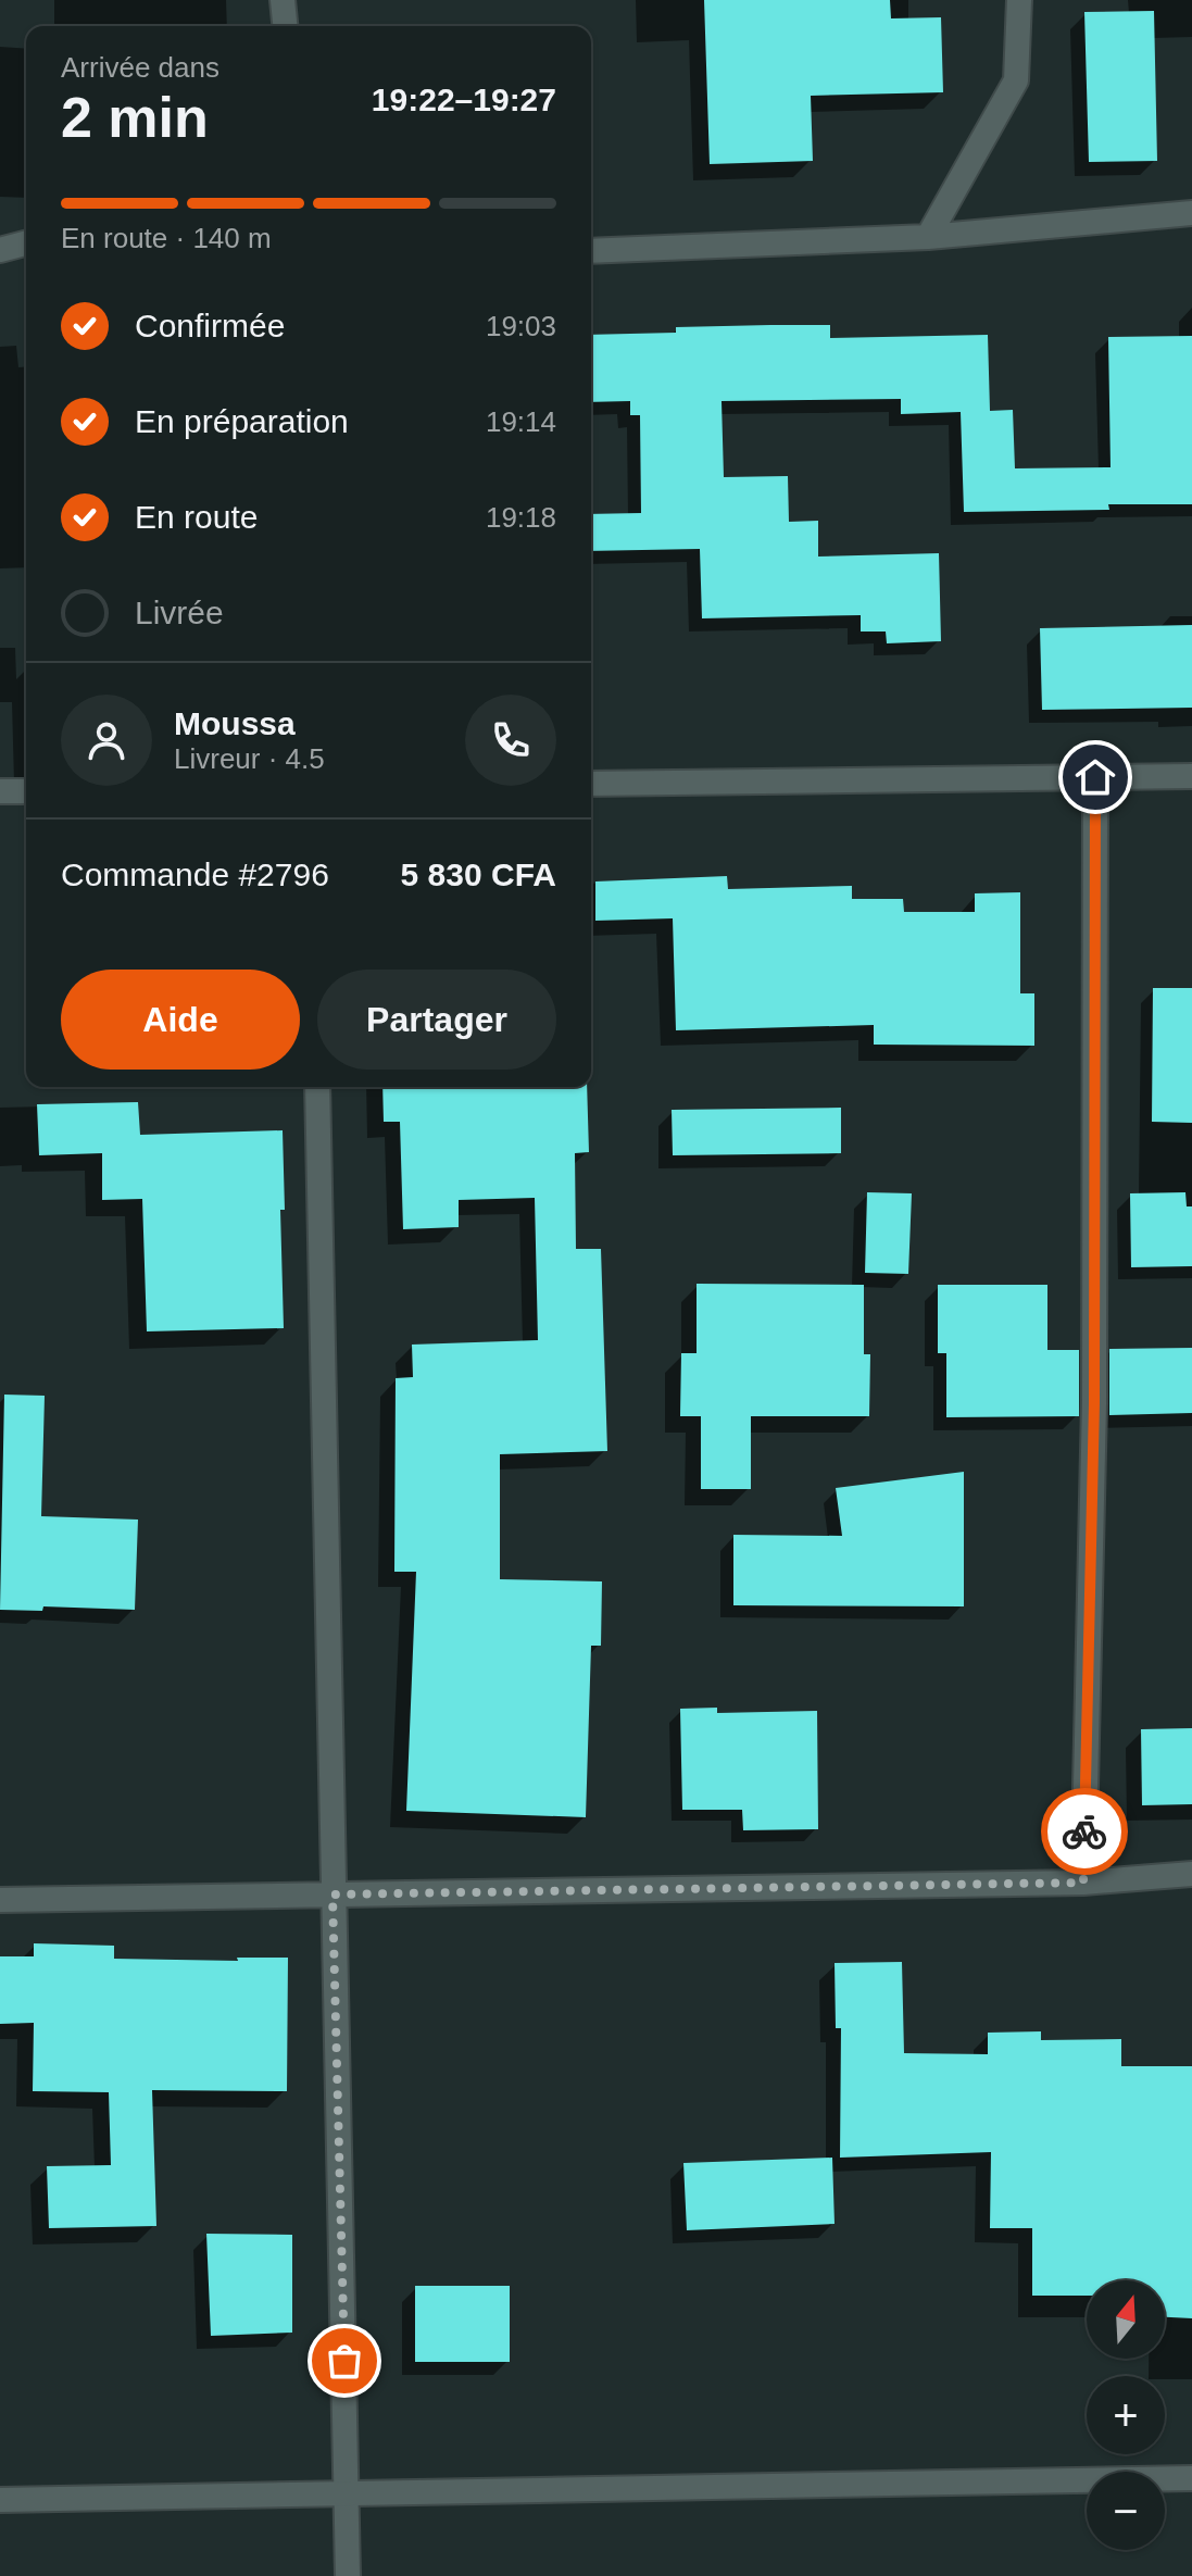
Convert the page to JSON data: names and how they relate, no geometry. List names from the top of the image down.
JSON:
{
  "north": "top",
  "page": {
    "heading": ["2 min", "Arrivée dans", "19:22–19:27"],
    "panel": [
      "Moussa",
      "Livreur · 4.5",
      "Commande #2796",
      "5 830 CFA"
    ],
    "bar": "En route · 140 m",
    "list": [
      ["Confirmée", "19:03"],
      ["En préparation", "19:14"],
      ["En route", "19:18"],
      "Livrée"
    ],
    "buttons": ["Aide", "Partager"],
    "map_buttons": ["+", "−"]
  }
}
